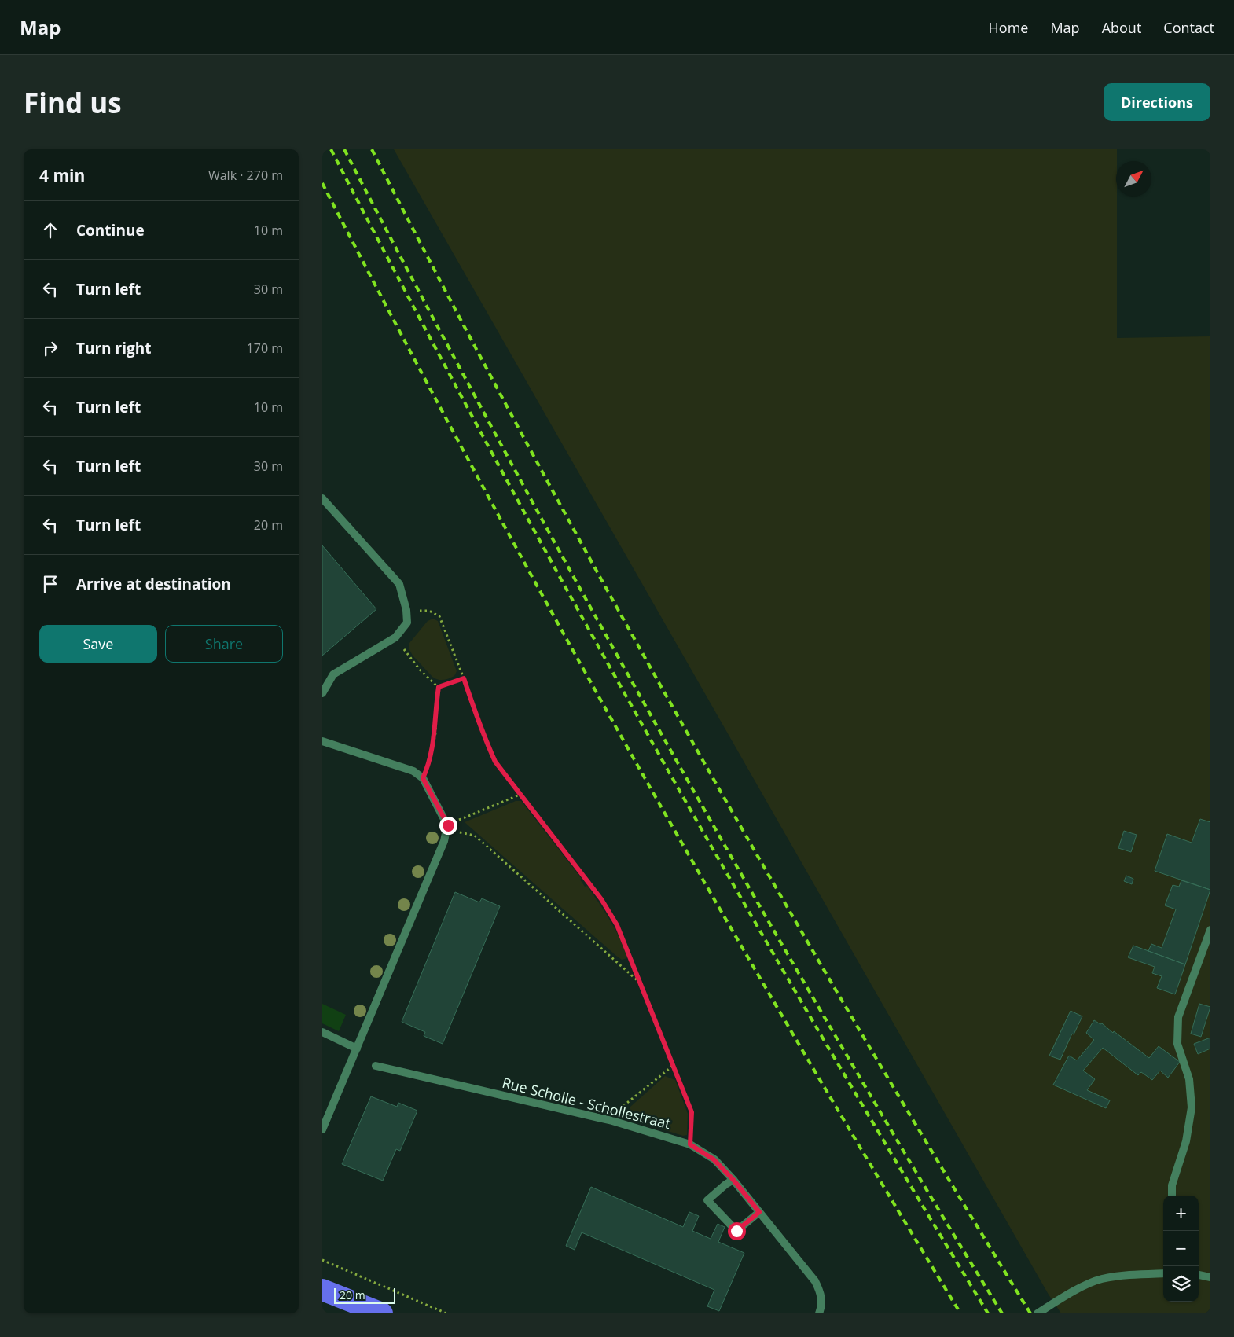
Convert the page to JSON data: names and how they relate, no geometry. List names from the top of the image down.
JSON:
{
  "streets": {
    "street": ["Rue Scholle - Schollestraat"]
  },
  "scale_bar": "20 m",
  "north": "top right",
  "page": {
    "header": "Map",
    "nav": [
      "Home",
      "Map",
      "About",
      "Contact"
    ],
    "buttons": [
      "Directions",
      ["Save", "Share"]
    ],
    "title": "Find us",
    "heading": ["4 min", "Walk · 270 m"],
    "list": [
      ["Continue", "10 m"],
      ["Turn left", "30 m"],
      ["Turn right", "170 m"],
      ["Turn left", "10 m"],
      ["Turn left", "30 m"],
      ["Turn left", "20 m"],
      "Arrive at destination"
    ],
    "map_buttons": ["+", "−"],
    "scale": "20 m"
  }
}
